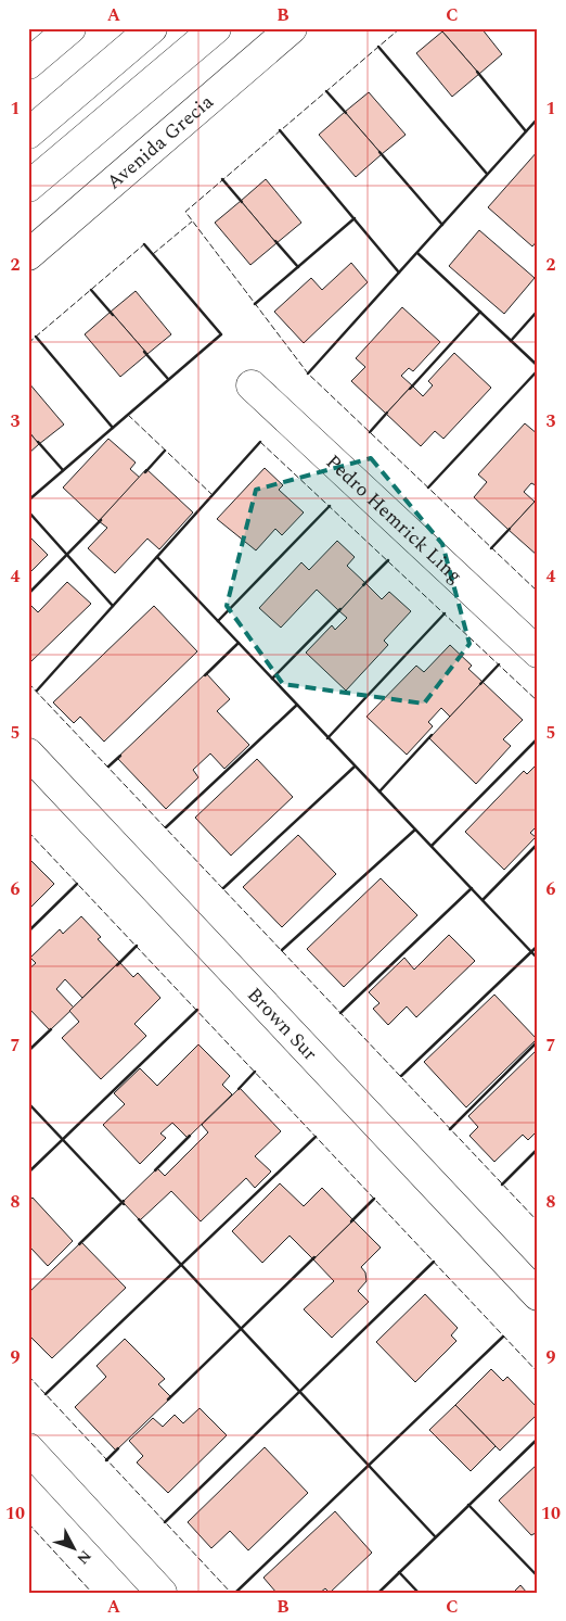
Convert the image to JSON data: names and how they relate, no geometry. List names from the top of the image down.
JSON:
{
  "streets": {
    "street": ["Avenida Grecia", "Pedro Hemrick Ling", "Brown Sur"]
  },
  "north": "bottom right",
  "grid": {
    "columns": ["A", "B", "C"],
    "rows": [
      "1",
      "2",
      "3",
      "4",
      "5",
      "6",
      "7",
      "8",
      "9",
      "10"
    ]
  }
}
